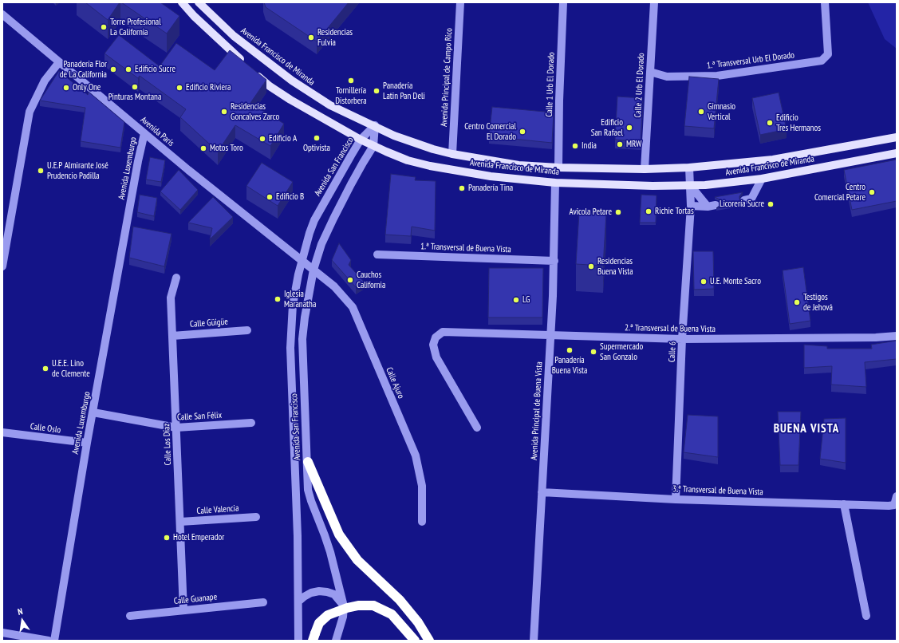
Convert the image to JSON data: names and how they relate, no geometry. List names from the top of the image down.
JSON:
{
  "streets": {
    "main road": ["Avenida Francisco de Miranda"],
    "street": [
      "1.ª Transversal Urb El Dorado",
      "Avenida Principal de Campo Rico",
      "Calle 1 Urb El Dorado",
      "Calle 2 Urb El Dorado",
      "Avenida París",
      "Avenida San Francisco",
      "Avenida Luxemburgo",
      "1.ª Transversal de Buena Vista",
      "Calle Güigüe",
      "2.ª Transversal de Buena Vista",
      "Calle 6",
      "Calle Ajuro",
      "Avenida Principal de Buena Vista",
      "Calle San Félix",
      "Calle Oslo",
      "Calle Los Díaz",
      "3.ª Transversal de Buena Vista",
      "Calle Valencia",
      "Calle Guanape"
    ]
  },
  "crossings": [
    ["Avenida Francisco de Miranda", "Avenida Principal de Campo Rico"],
    ["Avenida Francisco de Miranda", "Calle 1 Urb El Dorado"],
    ["Avenida Francisco de Miranda", "Calle 2 Urb El Dorado"],
    ["Avenida Francisco de Miranda", "Avenida San Francisco"],
    ["Avenida Francisco de Miranda", "Calle 6"],
    ["Avenida Francisco de Miranda", "Avenida Principal de Buena Vista"],
    ["1.ª Transversal Urb El Dorado", "Calle 2 Urb El Dorado"],
    ["Avenida París", "Avenida San Francisco"],
    ["Avenida París", "Avenida Luxemburgo"],
    ["Avenida París", "Calle Ajuro"],
    ["Avenida San Francisco", "Calle Ajuro"],
    ["Avenida Luxemburgo", "Calle San Félix"],
    ["Avenida Luxemburgo", "Calle Oslo"],
    ["1.ª Transversal de Buena Vista", "Avenida Principal de Buena Vista"],
    ["Calle Güigüe", "Calle Los Díaz"],
    ["2.ª Transversal de Buena Vista", "Calle 6"],
    ["2.ª Transversal de Buena Vista", "Avenida Principal de Buena Vista"],
    ["Calle 6", "3.ª Transversal de Buena Vista"],
    ["Avenida Principal de Buena Vista", "3.ª Transversal de Buena Vista"],
    ["Calle San Félix", "Calle Los Díaz"],
    ["Calle Los Díaz", "Calle Valencia"],
    ["Calle Los Díaz", "Calle Guanape"]
  ],
  "districts": ["BUENA VISTA"],
  "places": [
    "Torre Profesional La California",
    "Residencias Fulvia",
    "Panadería Flor de La California",
    "Edificio Sucre",
    "Tornillería Distorbera",
    "Pinturas Montana",
    "Only One",
    "Edificio Riviera",
    "Panadería Latin Pan Deli",
    "Residencias Goncalves Zarco",
    "Gimnasio Vertical",
    "Edificio Tres Hermanos",
    "Edificio San Rafael",
    "Centro Comercial El Dorado",
    "Optivista",
    "Edificio A",
    "MRW",
    "India",
    "Motos Toro",
    "U.E.P Almirante José Prudencio Padilla",
    "Panadería Tina",
    "Centro Comercial Petare",
    "Edificio B",
    "Licorería Sucre",
    "Richie Tortas",
    "Avicola Petare",
    "Residencias Buena Vista",
    "Cauchos California",
    "U.E. Monte Sacro",
    "Iglesia Maranatha",
    "LG",
    "Testigos de Jehová",
    "Panadería Buena Vista",
    "Supermercado San Gonzalo",
    "U.E.E. Lino de Clemente",
    "Hotel Emperador"
  ],
  "north": "top"
}
